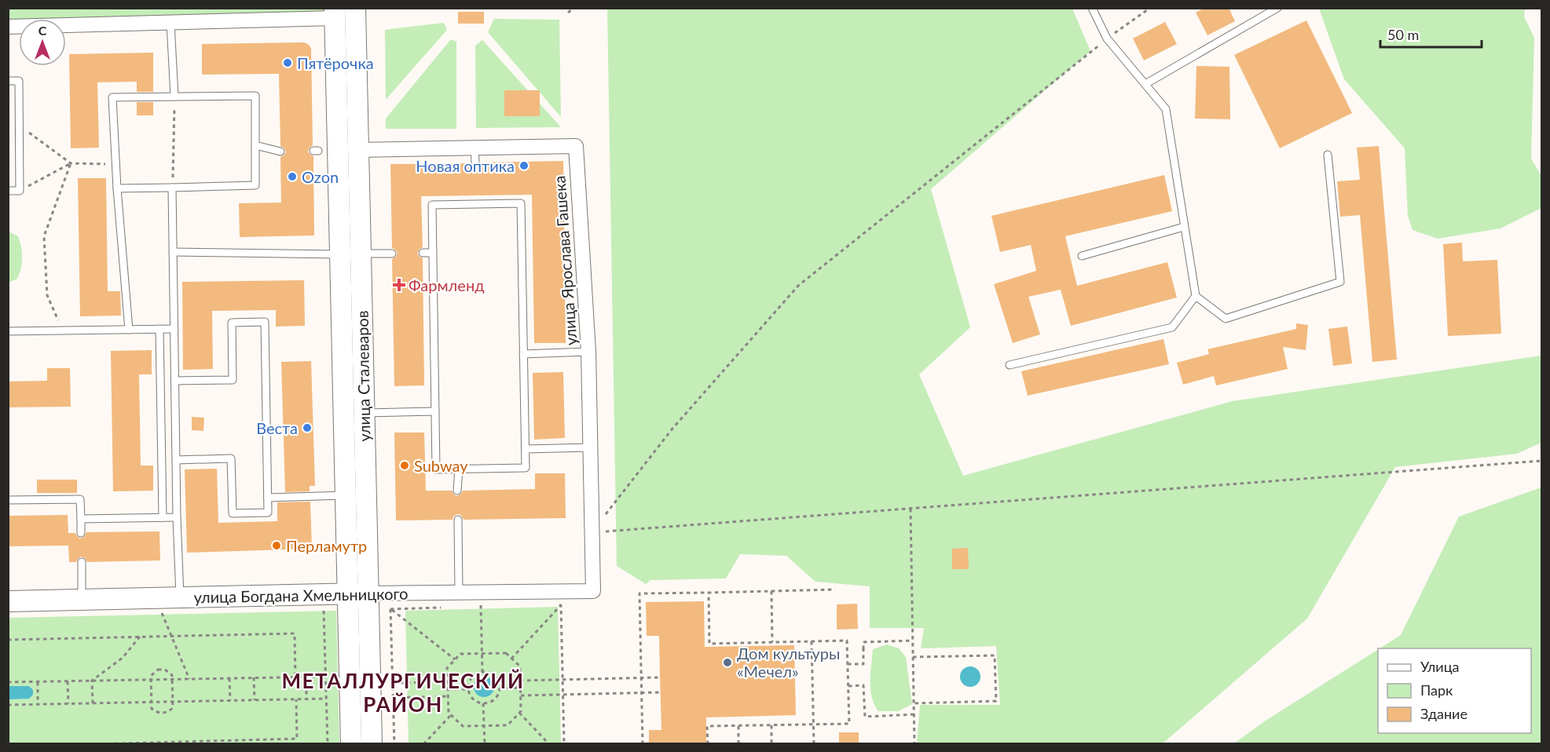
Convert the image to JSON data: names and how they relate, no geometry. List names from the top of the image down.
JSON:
{
  "streets": {
    "main road": ["улица Сталеваров", "улица Богдана Хмельницкого"],
    "street": ["улица Ярослава Гашека"]
  },
  "crossings": [
    ["улица Ярослава Гашека", "улица Сталеваров"],
    ["улица Ярослава Гашека", "улица Богдана Хмельницкого"],
    ["улица Сталеваров", "улица Богдана Хмельницкого"]
  ],
  "districts": ["МЕТАЛЛУРГИЧЕСКИЙ РАЙОН"],
  "places": {
    "other": [
      "Пятёрочка",
      "Новая оптика",
      "Ozon",
      "Веста",
      "Subway",
      "Перламутр",
      "Дом культуры «Мечел»"
    ],
    "health": ["Фармленд"]
  },
  "legend": ["Улица", "Парк", "Здание"],
  "scale_bar": "50 m",
  "north": "top"
}
